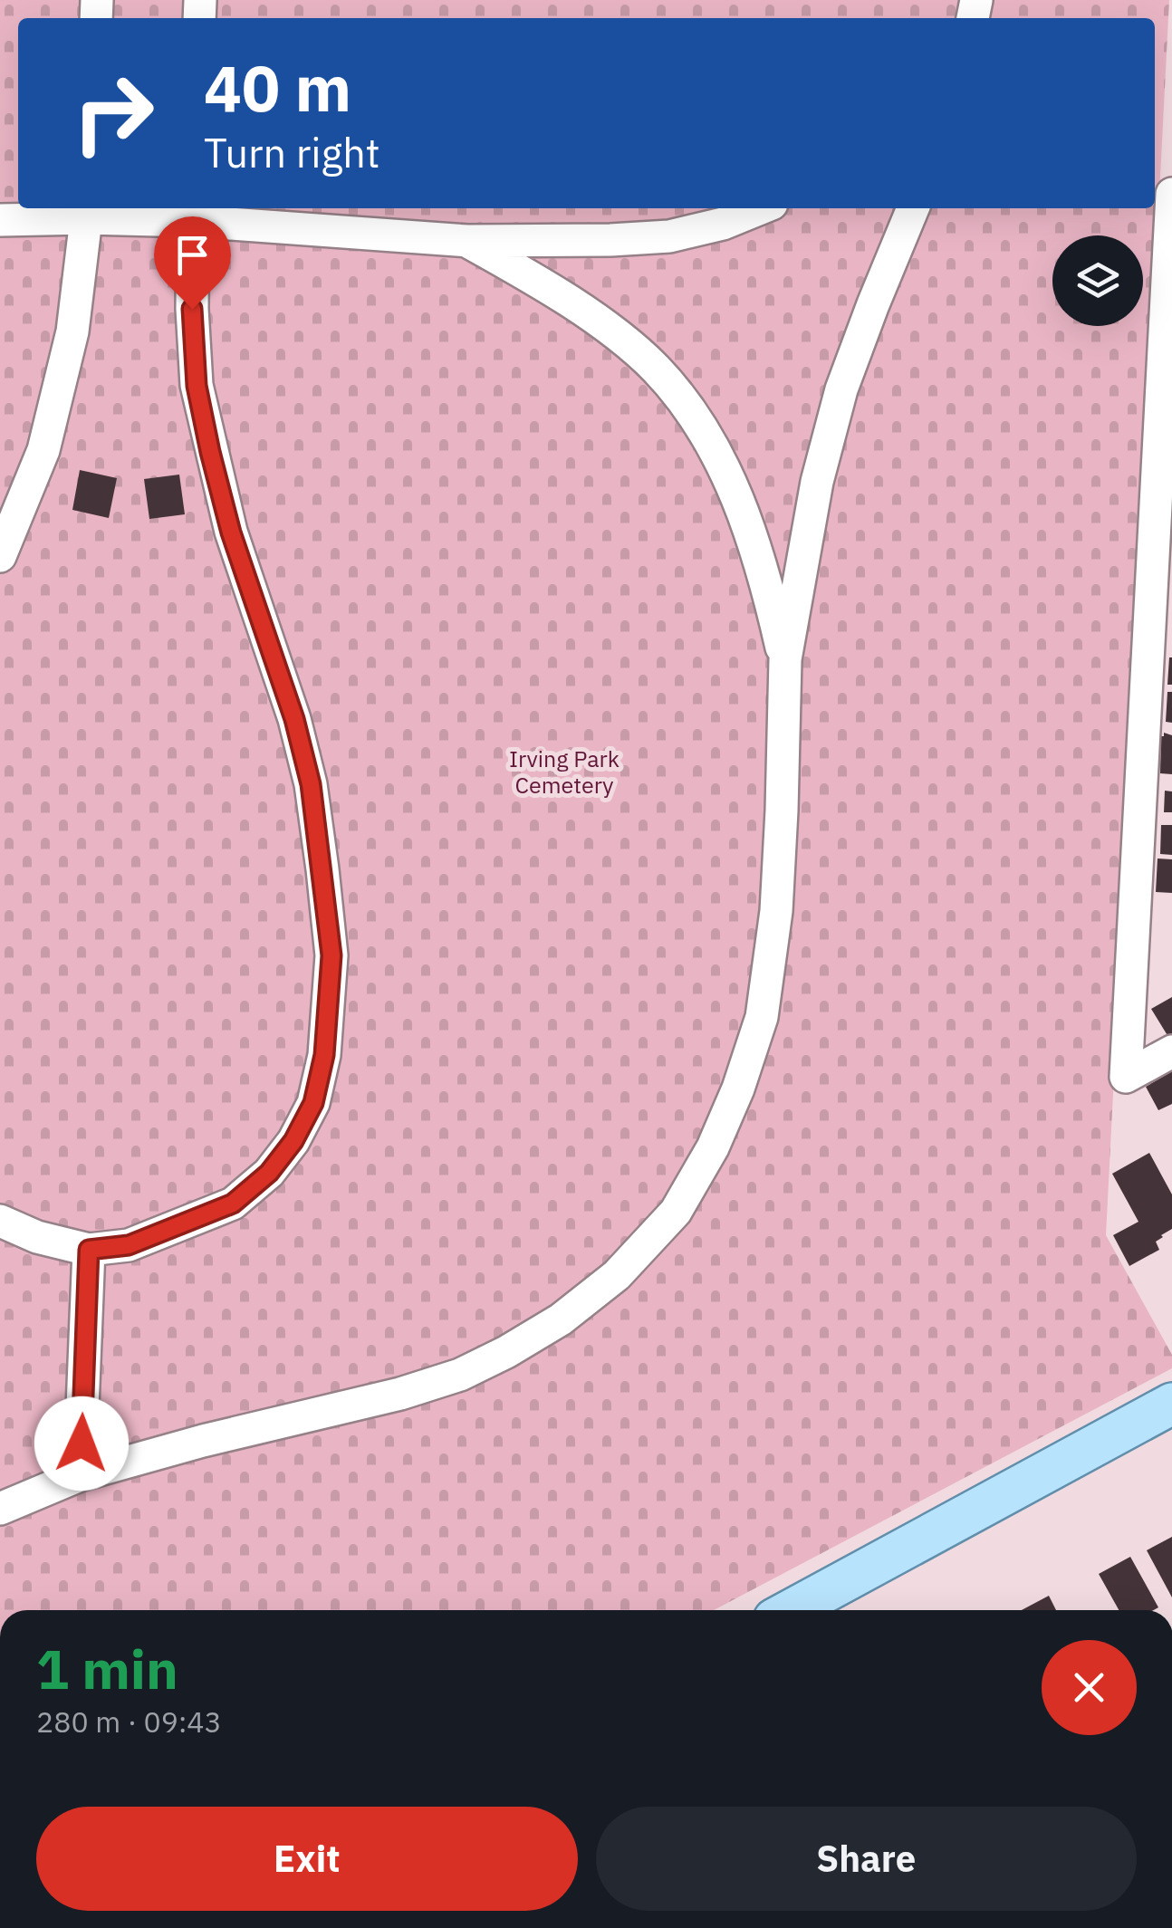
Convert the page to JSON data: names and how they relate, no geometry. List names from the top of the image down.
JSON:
{
  "parks": ["Irving Park Cemetery"],
  "page": {
    "turn": ["40 m", "Turn right"],
    "heading": ["1 min", "280 m · 09:43"],
    "buttons": ["Exit", "Share"]
  }
}
